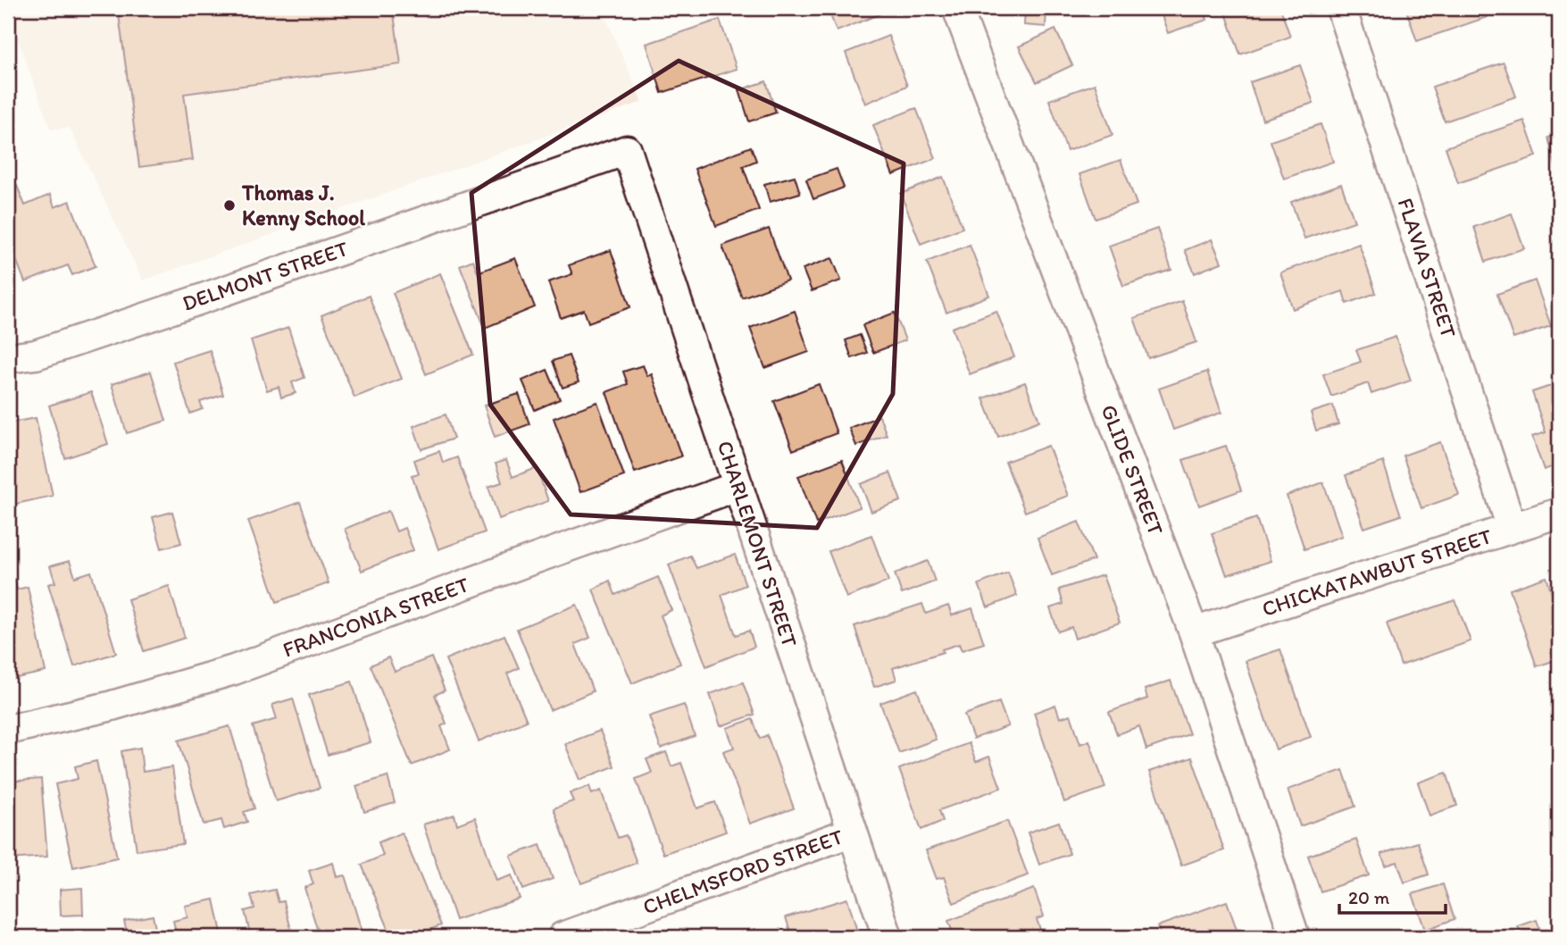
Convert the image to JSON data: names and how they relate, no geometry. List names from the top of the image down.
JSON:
{
  "streets": {
    "street": [
      "FLAVIA STREET",
      "DELMONT STREET",
      "GLIDE STREET",
      "CHARLEMONT STREET",
      "CHICKATAWBUT STREET",
      "FRANCONIA STREET",
      "CHELMSFORD STREET"
    ]
  },
  "crossings": [
    ["FLAVIA STREET", "CHICKATAWBUT STREET"],
    ["DELMONT STREET", "CHARLEMONT STREET"],
    ["GLIDE STREET", "CHICKATAWBUT STREET"],
    ["CHARLEMONT STREET", "FRANCONIA STREET"],
    ["CHARLEMONT STREET", "CHELMSFORD STREET"]
  ],
  "places": ["Thomas J. Kenny School"],
  "scale_bar": "20 m"
}
